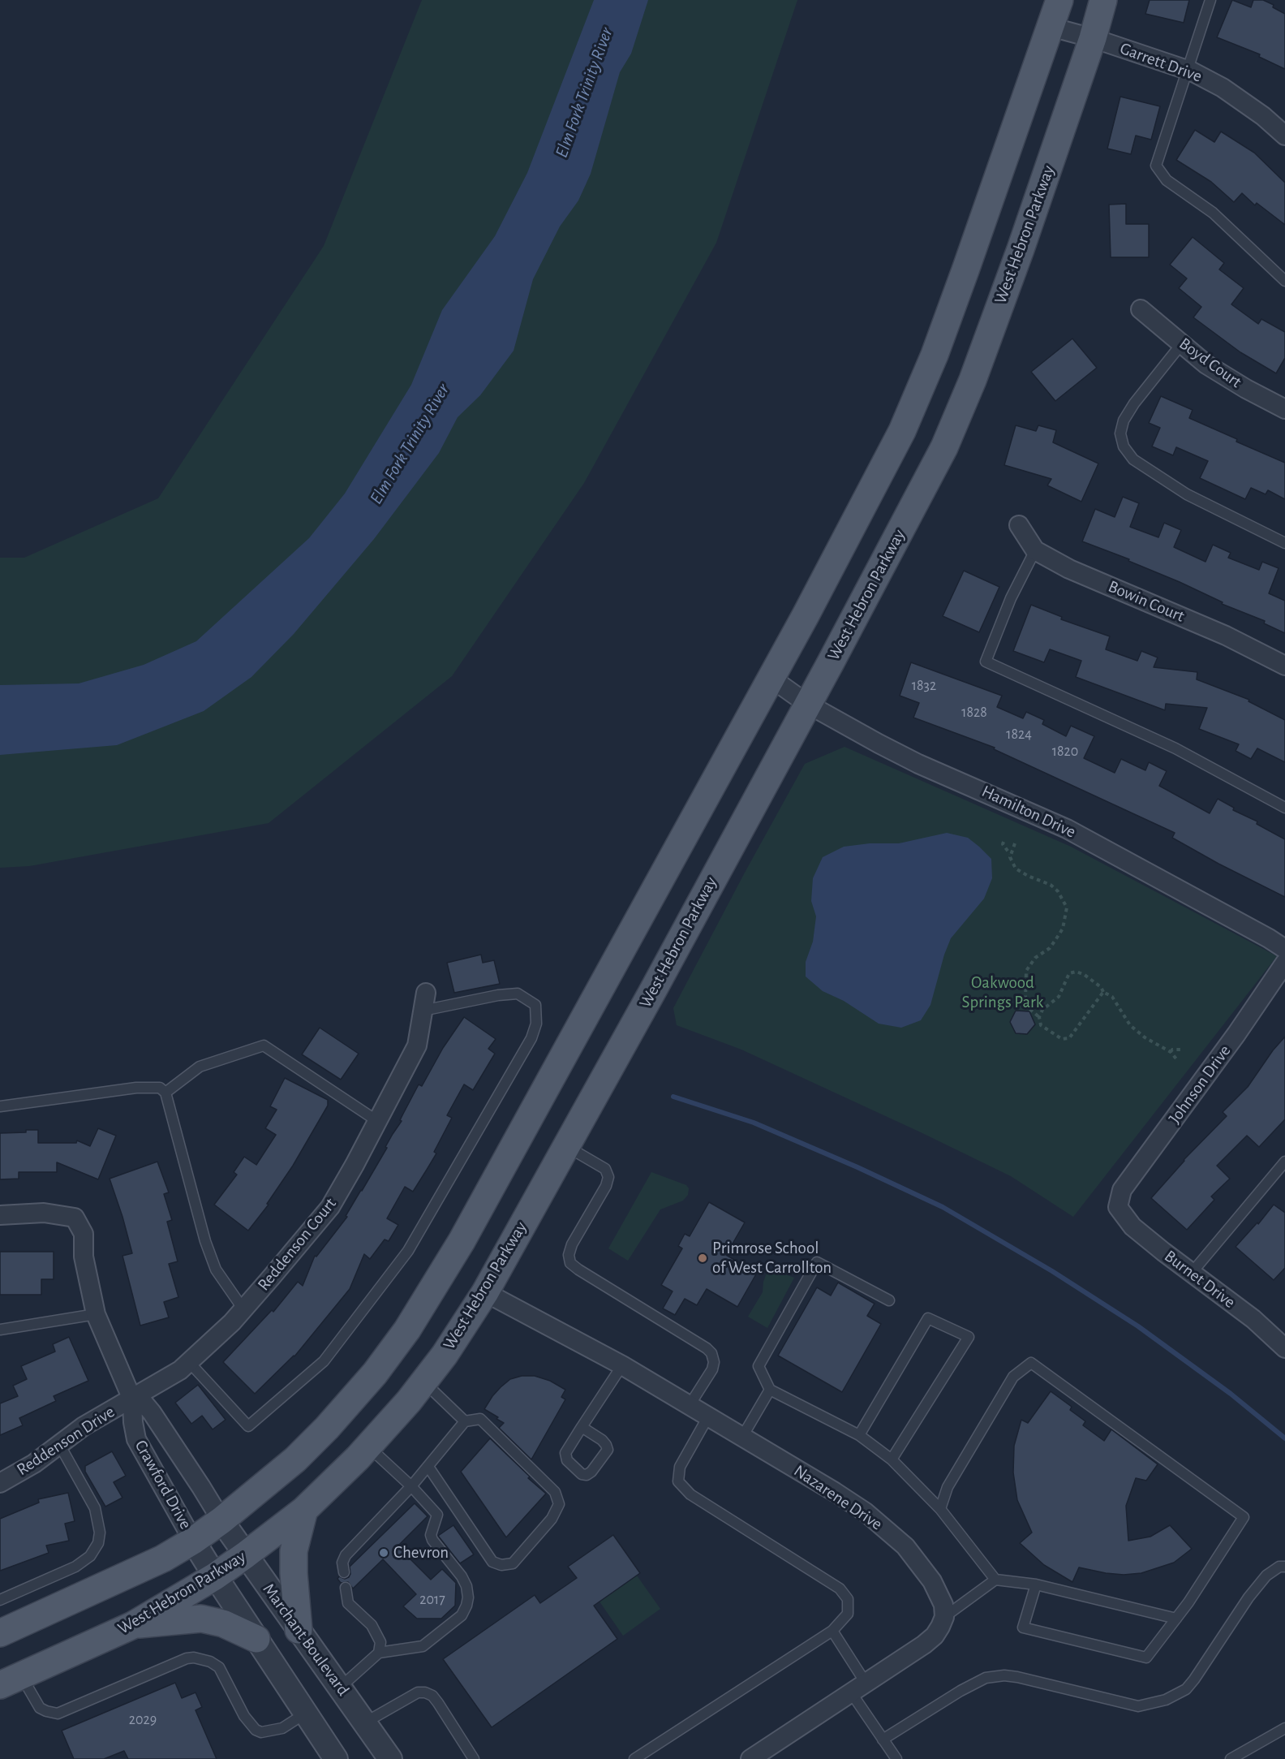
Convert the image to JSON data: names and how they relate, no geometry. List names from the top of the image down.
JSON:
{
  "streets": {
    "main road": ["West Hebron Parkway"],
    "street": [
      "Garrett Drive",
      "Boyd Court",
      "Bowin Court",
      "Hamilton Drive",
      "Johnson Drive",
      "Reddenson Court",
      "Burnet Drive",
      "Reddenson Drive",
      "Crawford Drive",
      "Nazarene Drive",
      "Marchant Boulevard"
    ]
  },
  "crossings": [
    ["Garrett Drive", "West Hebron Parkway"],
    ["West Hebron Parkway", "Hamilton Drive"],
    ["West Hebron Parkway", "Nazarene Drive"],
    ["West Hebron Parkway", "Marchant Boulevard"],
    ["Johnson Drive", "Burnet Drive"],
    ["Reddenson Court", "Reddenson Drive"],
    ["Reddenson Court", "Crawford Drive"],
    ["Reddenson Drive", "Crawford Drive"],
    ["Crawford Drive", "Marchant Boulevard"]
  ],
  "water": ["Elm Fork Trinity River"],
  "parks": ["Oakwood Springs Park"],
  "places": ["Primrose School of West Carrollton", "Chevron"],
  "house_numbers": [
    "1832",
    "1828",
    "1824",
    "1820",
    "2017",
    "2029"
  ]
}
